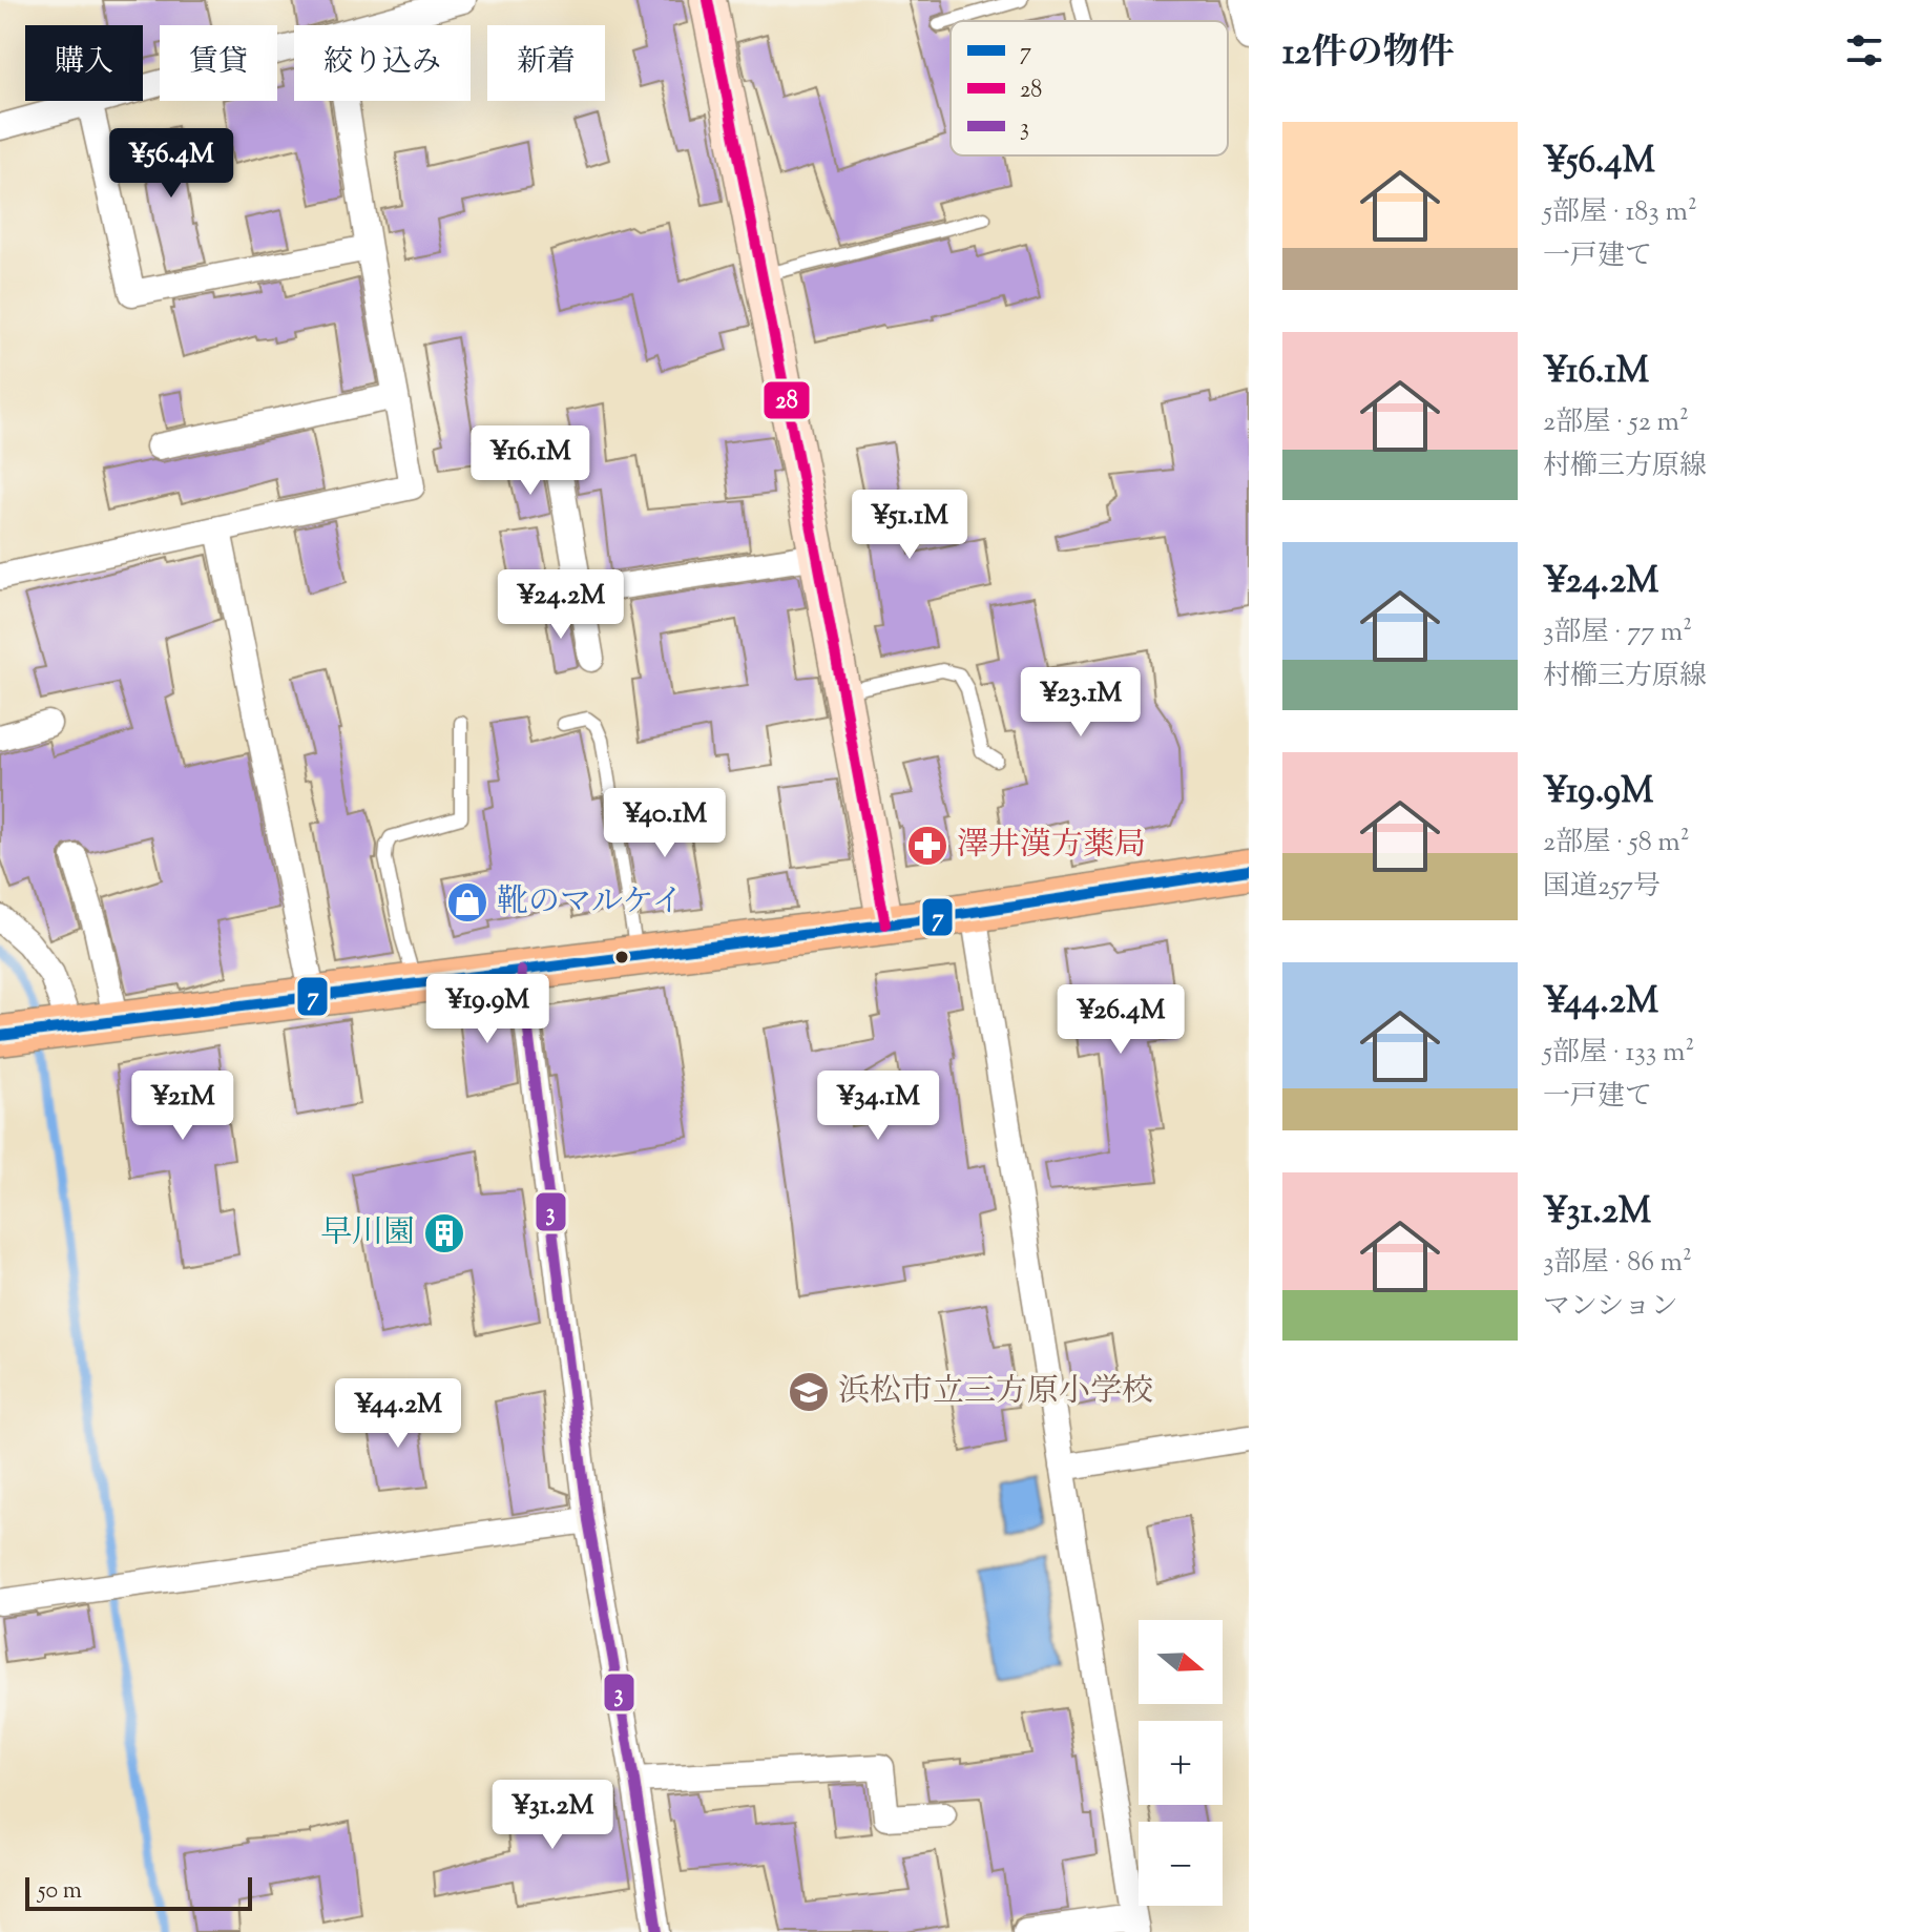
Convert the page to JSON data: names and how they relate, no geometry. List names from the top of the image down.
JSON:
{
  "places": {
    "pharmacy": ["澤井漢方薬局"],
    "shop": ["靴のマルケイ"],
    "building": ["早川園"],
    "school or university": ["浜松市立三方原小学校"]
  },
  "lines": ["transit line 28", "transit line 7", "transit line 3"],
  "legend": ["7", "28", "3"],
  "scale_bar": "50 m",
  "north": "right",
  "page": {
    "heading": "12件の物件",
    "chip": [
      "購入",
      "賃貸",
      "絞り込み",
      "新着"
    ],
    "list": [
      {
        "name": "¥56.4M",
        "note": "5部屋 · 183 m² · 一戸建て"
      },
      {
        "name": "¥16.1M",
        "note": "2部屋 · 52 m² · 村櫛三方原線"
      },
      {
        "name": "¥24.2M",
        "note": "3部屋 · 77 m² · 村櫛三方原線"
      },
      {
        "name": "¥19.9M",
        "note": "2部屋 · 58 m² · 国道257号"
      },
      {
        "name": "¥44.2M",
        "note": "5部屋 · 133 m² · 一戸建て"
      },
      {
        "name": "¥31.2M",
        "note": "3部屋 · 86 m² · マンション"
      }
    ],
    "price": [
      "¥56.4M",
      "¥16.1M",
      "¥51.1M",
      "¥24.2M",
      "¥23.1M",
      "¥40.1M",
      "¥19.9M",
      "¥26.4M",
      "¥21M",
      "¥34.1M",
      "¥44.2M",
      "¥31.2M"
    ],
    "map_buttons": ["+", "−"],
    "scale": "50 m"
  }
}
